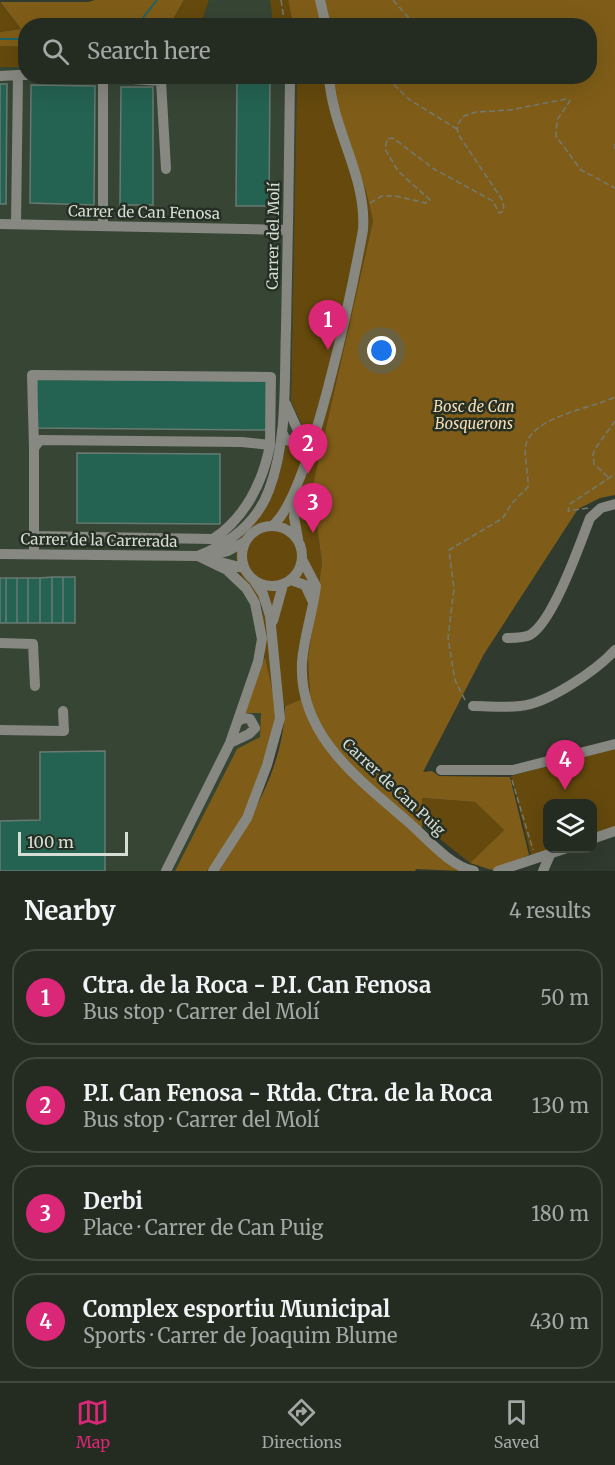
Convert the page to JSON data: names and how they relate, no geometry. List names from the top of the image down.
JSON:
{
  "streets": {
    "street": [
      "Carrer de Can Fenosa",
      "Carrer del Molí",
      "Carrer de la Carrerada",
      "Carrer de Can Puig"
    ]
  },
  "crossings": [
    ["Carrer de Can Fenosa", "Carrer del Molí"],
    ["Carrer del Molí", "Carrer de la Carrerada"],
    ["Carrer de la Carrerada", "Carrer de Can Puig"]
  ],
  "parks": ["Bosc de Can Bosquerons"],
  "scale_bar": "100 m",
  "page": {
    "search": "Search here",
    "pins": [
      "1",
      "2",
      "3",
      "4"
    ],
    "scale": "100 m",
    "heading": ["Nearby", "4 results"],
    "list": [
      {
        "mark": "1",
        "name": "Ctra. de la Roca - P.I. Can Fenosa",
        "note": "Bus stop · Carrer del Molí",
        "value": "50 m"
      },
      {
        "mark": "2",
        "name": "P.I. Can Fenosa - Rtda. Ctra. de la Roca",
        "note": "Bus stop · Carrer del Molí",
        "value": "130 m"
      },
      {
        "mark": "3",
        "name": "Derbi",
        "note": "Place · Carrer de Can Puig",
        "value": "180 m"
      },
      {
        "mark": "4",
        "name": "Complex esportiu Municipal",
        "note": "Sports · Carrer de Joaquim Blume",
        "value": "430 m"
      }
    ],
    "nav": ["Map", "Directions", "Saved"]
  }
}
